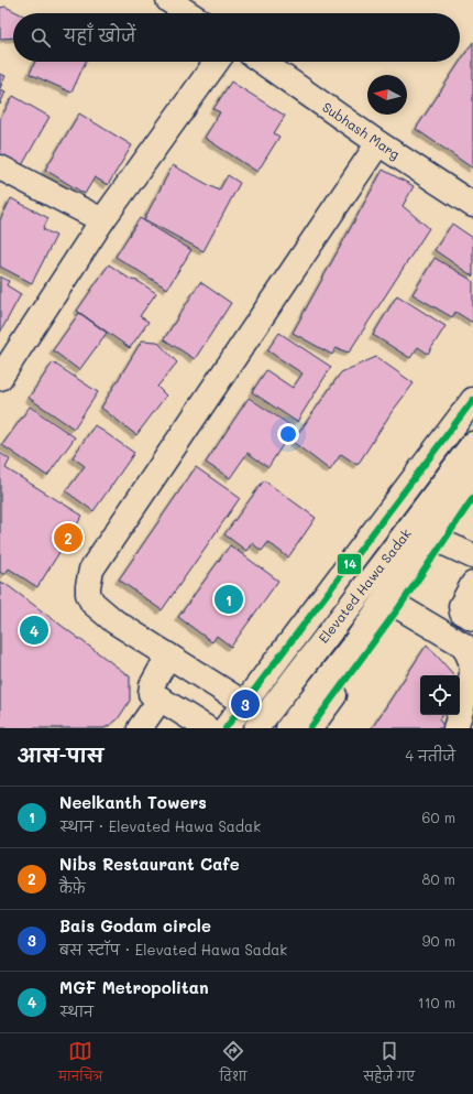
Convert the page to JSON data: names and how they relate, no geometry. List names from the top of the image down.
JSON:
{
  "streets": {
    "street": ["Subhash Marg", "Elevated Hawa Sadak"]
  },
  "lines": ["transit line 14"],
  "north": "left",
  "page": {
    "search": "यहाँ खोजें",
    "pins": [
      "2",
      "1",
      "4",
      "3"
    ],
    "heading": ["आस-पास", "4 नतीजे"],
    "list": [
      {
        "mark": "1",
        "name": "Neelkanth Towers",
        "note": "स्थान · Elevated Hawa Sadak",
        "value": "60 m"
      },
      {
        "mark": "2",
        "name": "Nibs Restaurant Cafe",
        "note": "कैफ़े",
        "value": "80 m"
      },
      {
        "mark": "3",
        "name": "Bais Godam circle",
        "note": "बस स्टॉप · Elevated Hawa Sadak",
        "value": "90 m"
      },
      {
        "mark": "4",
        "name": "MGF Metropolitan",
        "note": "स्थान",
        "value": "110 m"
      }
    ],
    "nav": ["मानचित्र", "दिशा", "सहेजे गए"]
  }
}
